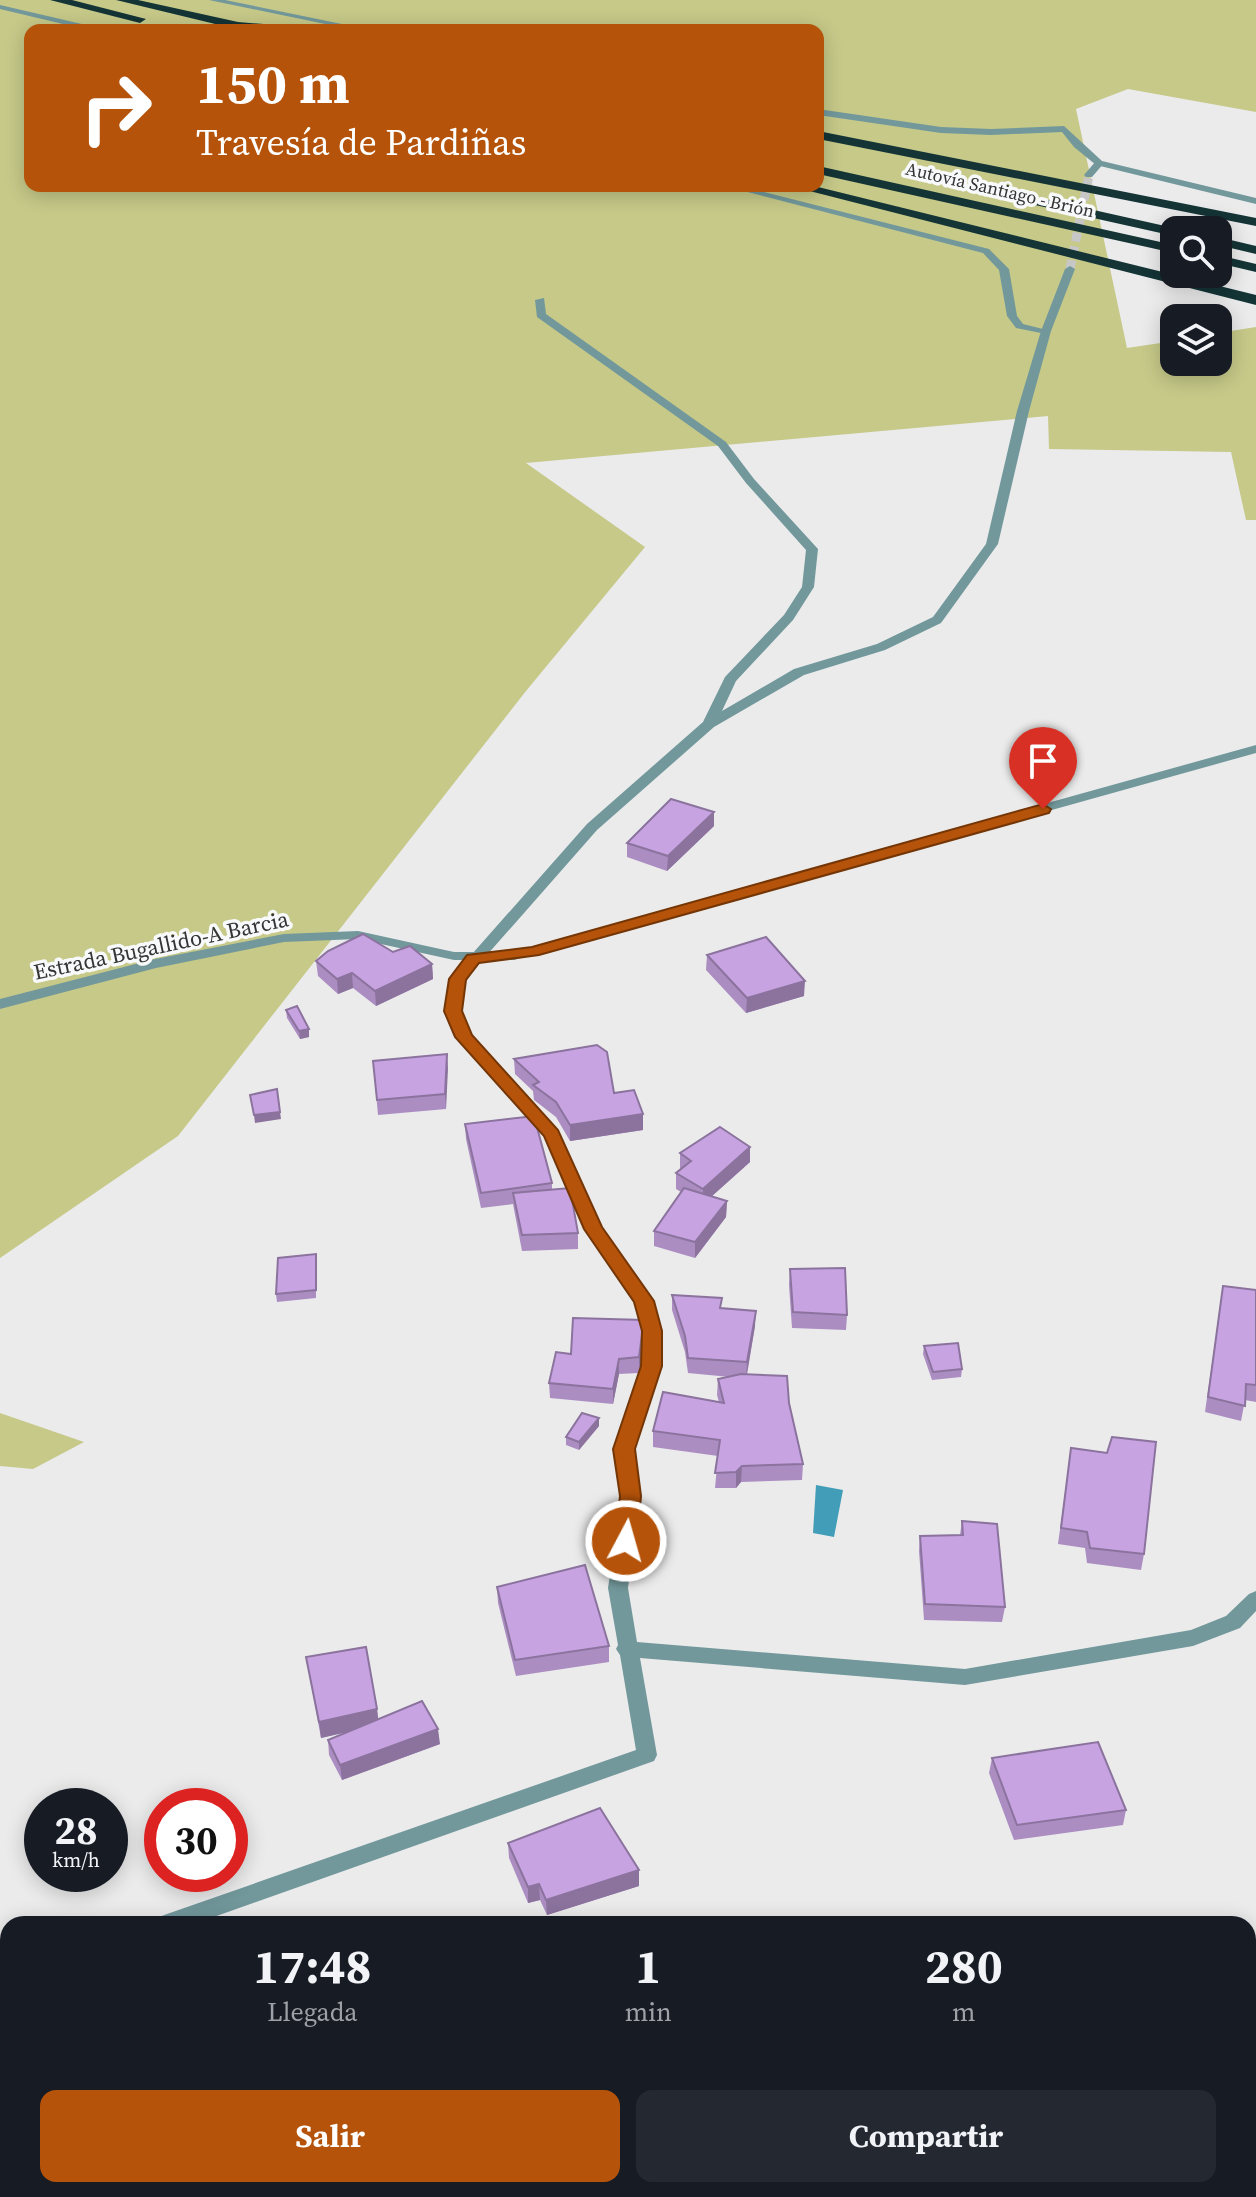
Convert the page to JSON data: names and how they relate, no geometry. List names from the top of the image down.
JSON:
{
  "streets": {
    "highway": ["Autovía Santiago - Brión"],
    "street": ["Estrada Bugallido-A Barcia"]
  },
  "page": {
    "turn": ["150 m", "Travesía de Pardiñas"],
    "speed": "28 km/h",
    "limit": "30",
    "eta": [
      "17:48",
      "Llegada",
      "1",
      "min",
      "280",
      "m"
    ],
    "buttons": ["Salir", "Compartir"]
  }
}
